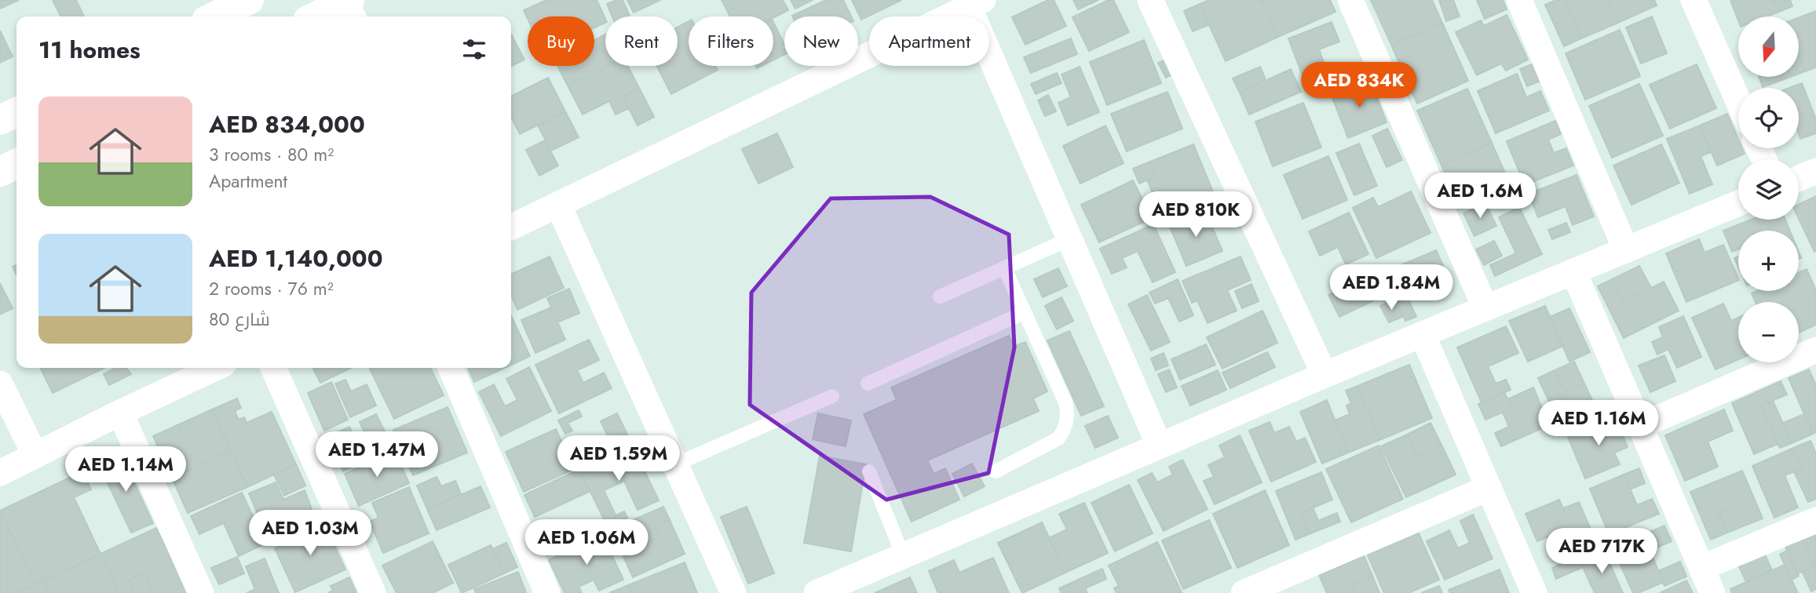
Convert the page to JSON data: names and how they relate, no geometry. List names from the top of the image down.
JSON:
{
  "north": "bottom",
  "page": {
    "map_buttons": ["+", "−"],
    "chip": [
      "Buy",
      "Rent",
      "Filters",
      "New",
      "Apartment"
    ],
    "heading": "11 homes",
    "price": [
      "AED 834K",
      "AED 1.6M",
      "AED 810K",
      "AED 1.84M",
      "AED 1.16M",
      "AED 1.47M",
      "AED 1.59M",
      "AED 1.14M",
      "AED 1.03M",
      "AED 1.06M",
      "AED 717K"
    ],
    "list": [
      {
        "name": "AED 834,000",
        "note": "3 rooms · 80 m² · Apartment"
      },
      {
        "name": "AED 1,140,000",
        "note": "2 rooms · 76 m² · شارع 80"
      }
    ]
  }
}
